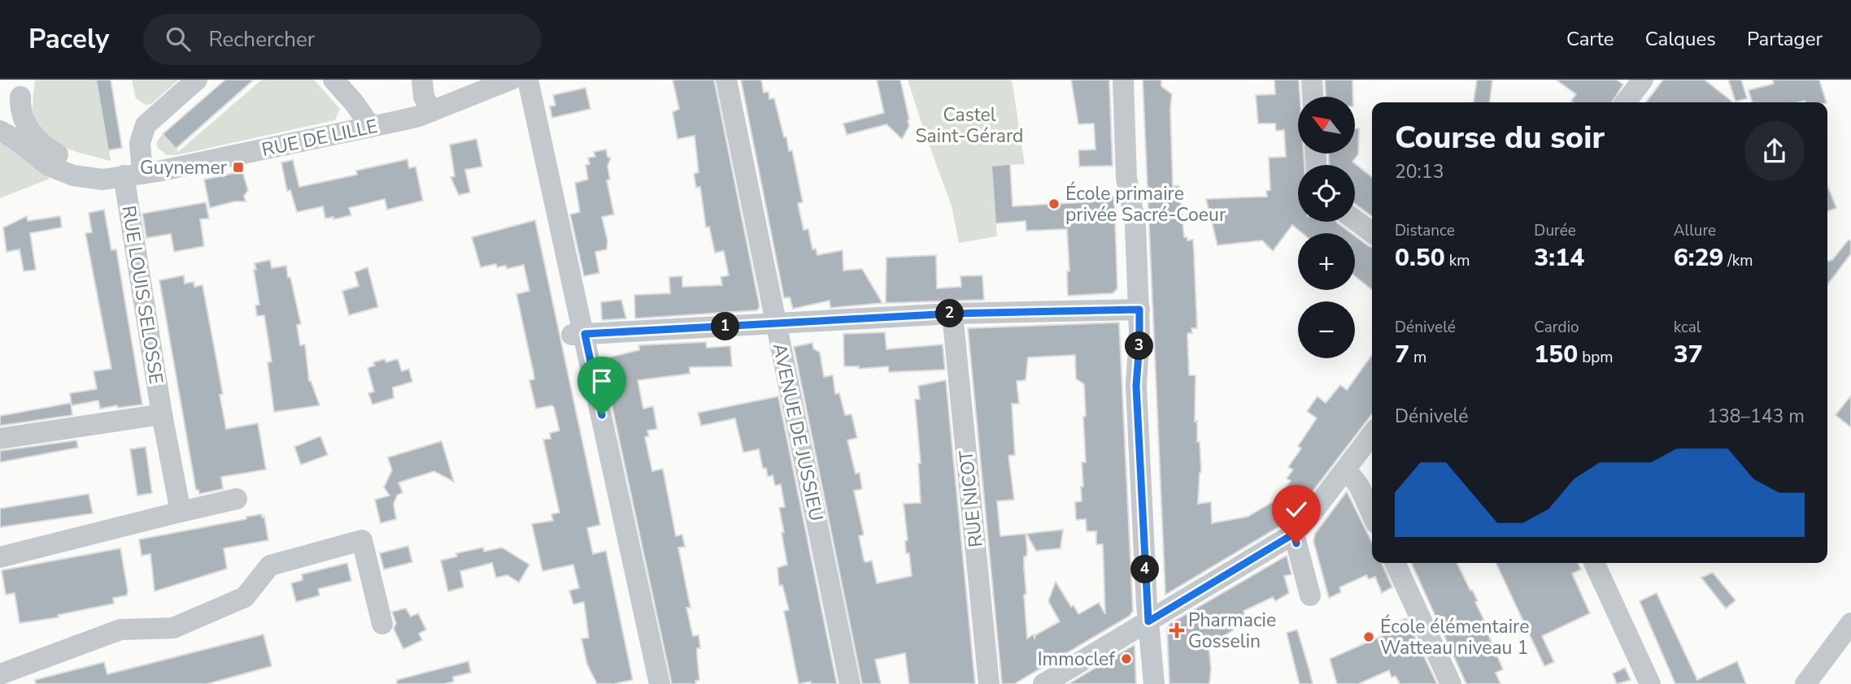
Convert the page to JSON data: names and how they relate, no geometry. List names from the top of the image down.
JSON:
{
  "streets": {
    "street": [
      "RUE DE LILLE",
      "RUE LOUIS SELOSSE",
      "AVENUE DE JUSSIEU",
      "RUE NICOT"
    ]
  },
  "crossings": [
    ["RUE DE LILLE", "RUE LOUIS SELOSSE"]
  ],
  "parks": ["Castel Saint-Gérard"],
  "places": {
    "transit": ["Guynemer"],
    "other": ["École primaire privée Sacré-Coeur", "École élémentaire Watteau niveau 1", "Immoclef"],
    "health": ["Pharmacie Gosselin"]
  },
  "north": "top left",
  "page": {
    "header": "Pacely",
    "search": "Rechercher",
    "nav": ["Carte", "Calques", "Partager"],
    "map_buttons": ["+", "−"],
    "heading": ["Course du soir", "20:13"],
    "stats": [
      ["Distance", "0.50 km"],
      ["Durée", "3:14"],
      ["Allure", "6:29 /km"],
      ["Dénivelé", "7 m"],
      ["Cardio", "150 bpm"],
      ["kcal", "37"]
    ],
    "pins": [
      "2",
      "1",
      "3",
      "4"
    ],
    "chart": ["Dénivelé", "138–143 m"]
  }
}
